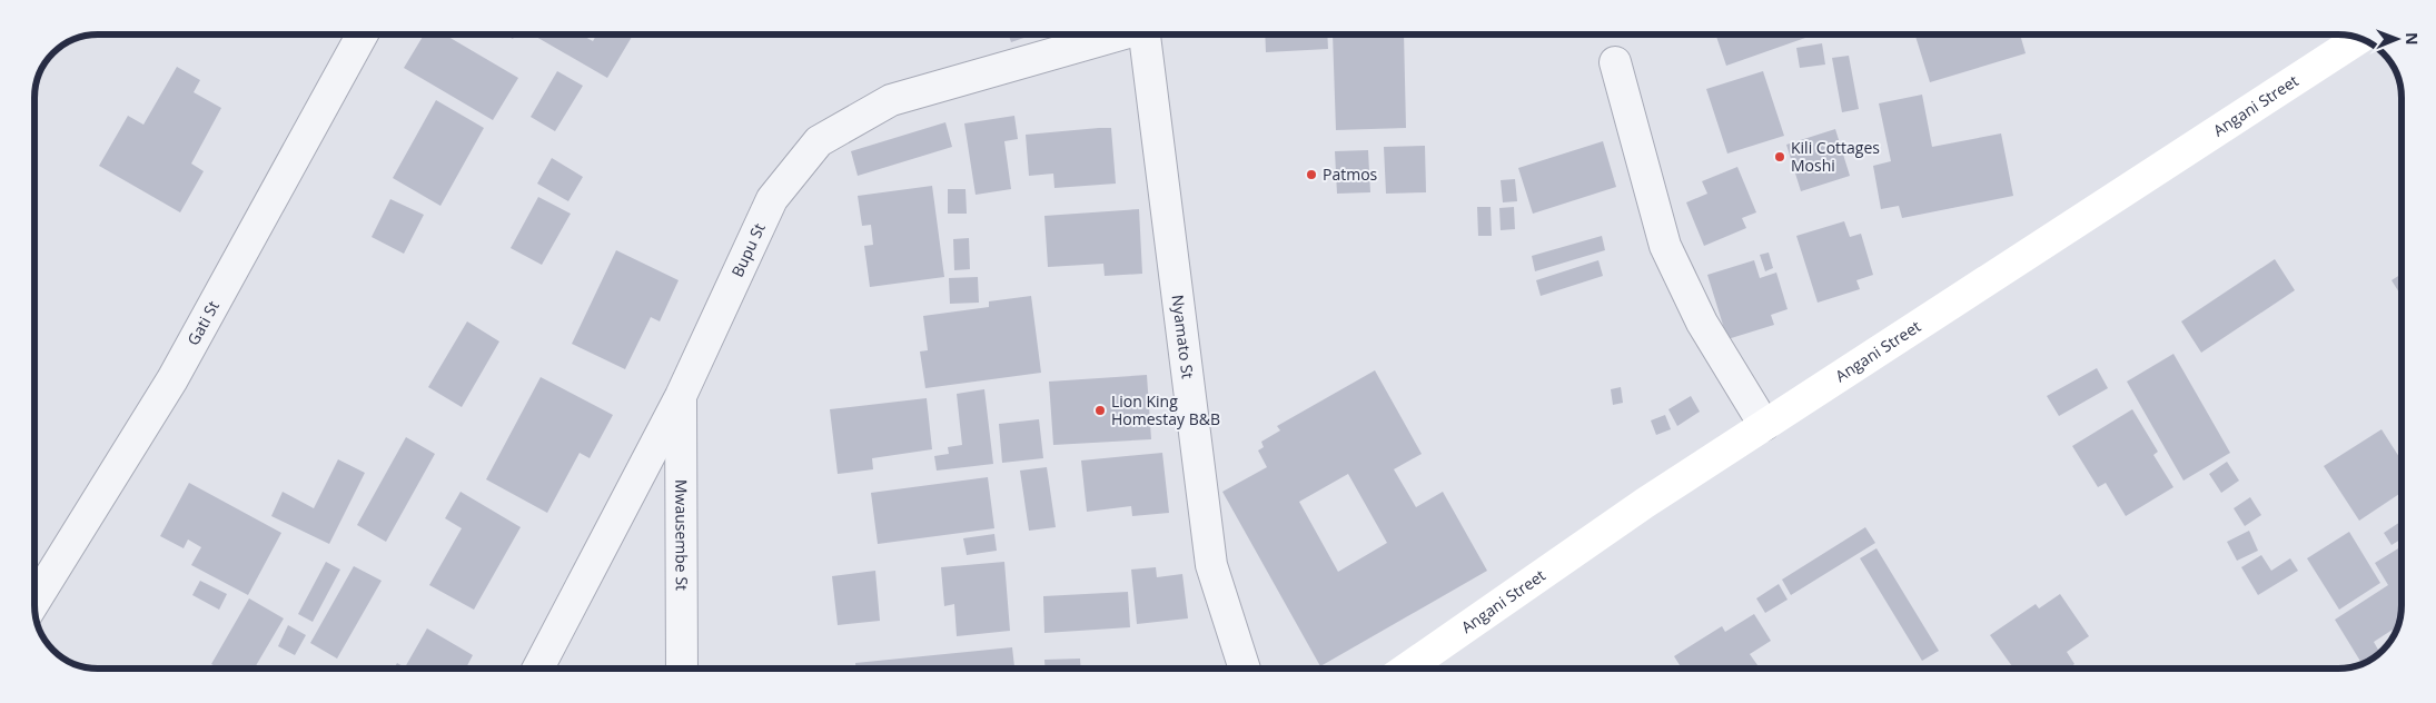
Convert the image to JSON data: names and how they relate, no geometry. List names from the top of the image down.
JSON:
{
  "streets": {
    "street": [
      "Angani Street",
      "Bupu St",
      "Gati St",
      "Nyamato St",
      "Mwausembe St"
    ]
  },
  "crossings": [
    ["Bupu St", "Mwausembe St"]
  ],
  "places": ["Kili Cottages Moshi", "Patmos", "Lion King Homestay B&B"],
  "north": "right"
}
